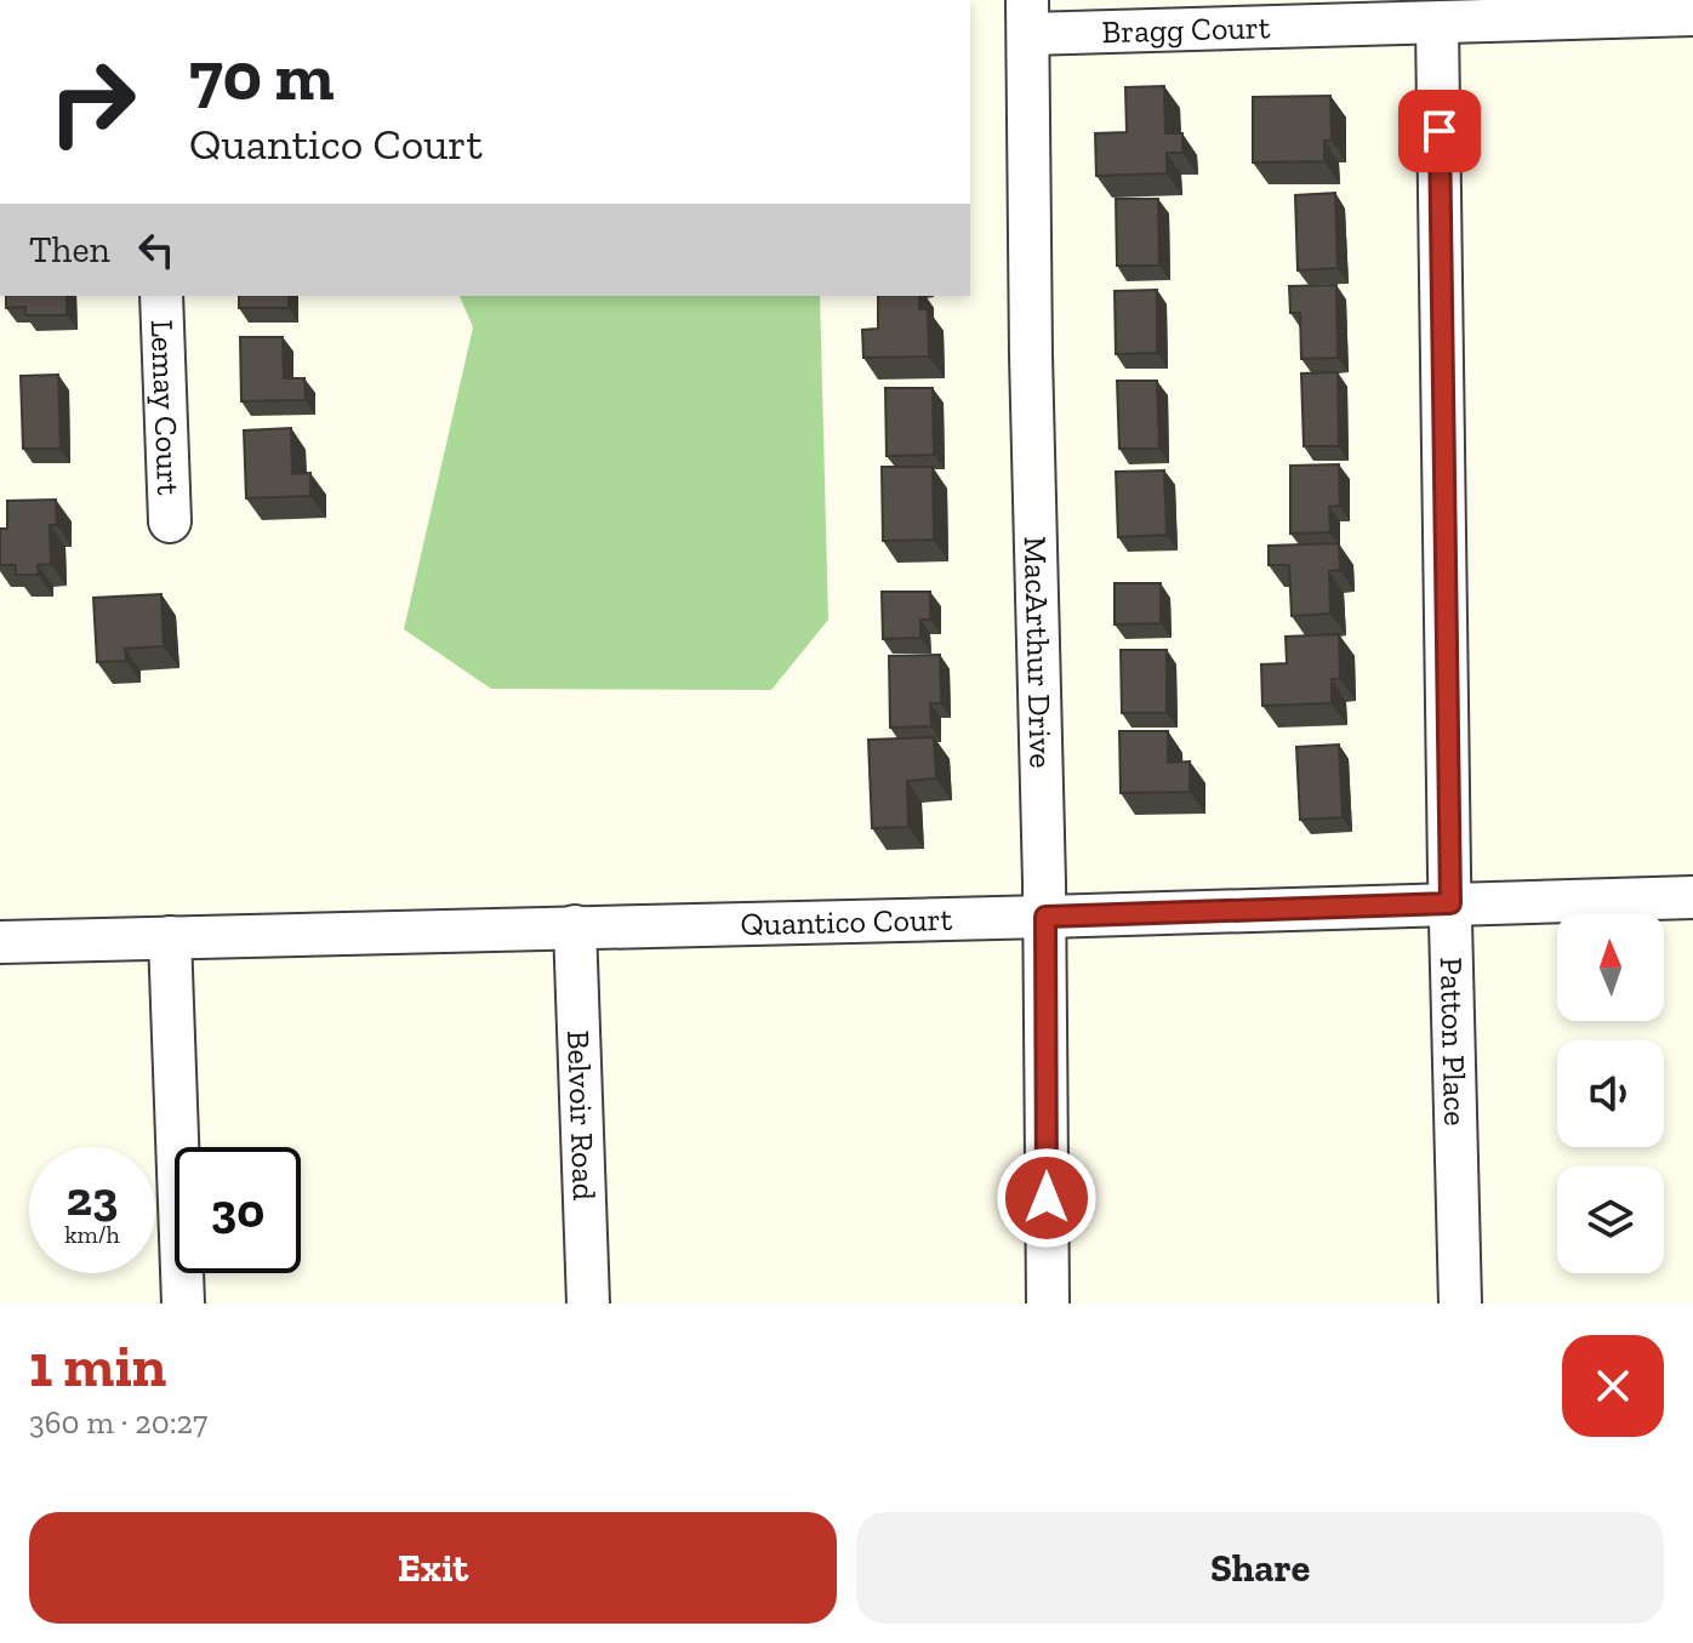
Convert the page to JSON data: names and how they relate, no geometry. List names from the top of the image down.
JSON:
{
  "streets": {
    "street": [
      "Bragg Court",
      "Lemay Court",
      "MacArthur Drive",
      "Quantico Court",
      "Patton Place",
      "Belvoir Road"
    ]
  },
  "crossings": [
    ["Bragg Court", "MacArthur Drive"],
    ["Bragg Court", "Patton Place"],
    ["MacArthur Drive", "Quantico Court"],
    ["Quantico Court", "Patton Place"],
    ["Quantico Court", "Belvoir Road"]
  ],
  "north": "top",
  "page": {
    "turn": ["70 m", "Quantico Court"],
    "then": "Then",
    "speed": "23 km/h",
    "limit": "30",
    "heading": ["1 min", "360 m · 20:27"],
    "buttons": ["Exit", "Share"]
  }
}
